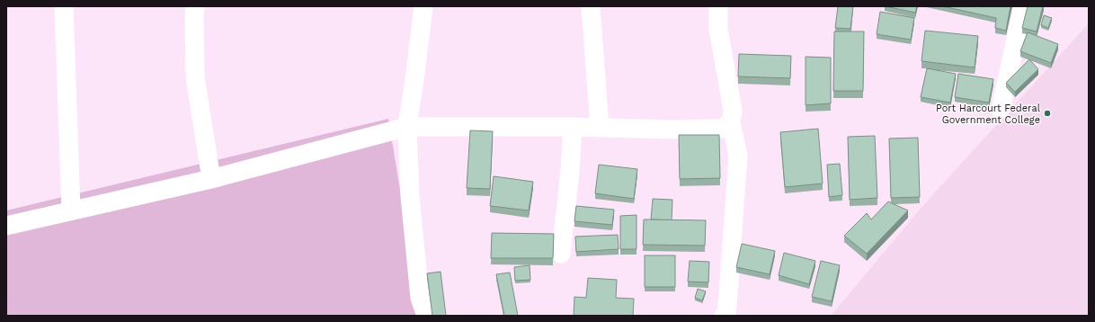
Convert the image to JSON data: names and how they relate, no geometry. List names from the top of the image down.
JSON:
{
  "places": ["Port Harcourt Federal Government College"]
}
